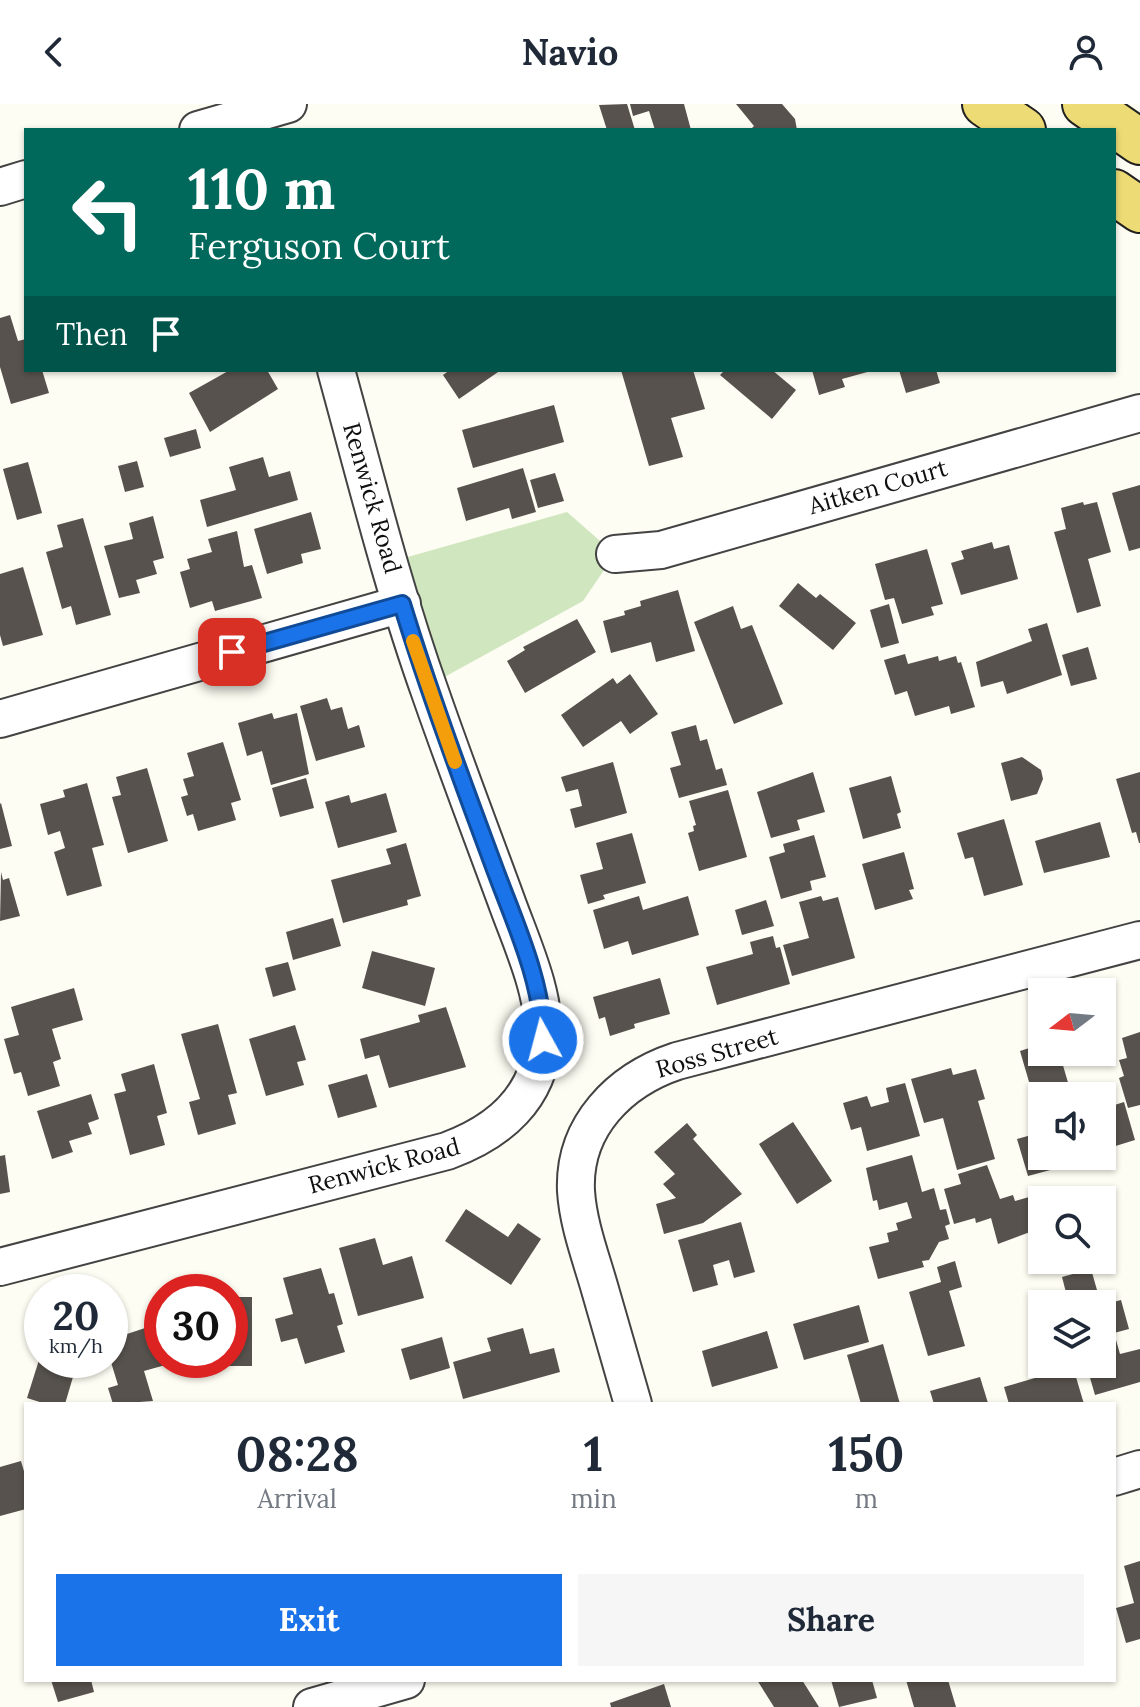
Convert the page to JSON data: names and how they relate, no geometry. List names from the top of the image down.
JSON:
{
  "streets": {
    "street": ["Aitken Court", "Renwick Road", "Ross Street"]
  },
  "north": "left",
  "page": {
    "header": "Navio",
    "turn": ["110 m", "Ferguson Court"],
    "then": "Then",
    "speed": "20 km/h",
    "limit": "30",
    "eta": [
      "08:28",
      "Arrival",
      "1",
      "min",
      "150",
      "m"
    ],
    "buttons": ["Exit", "Share"]
  }
}
